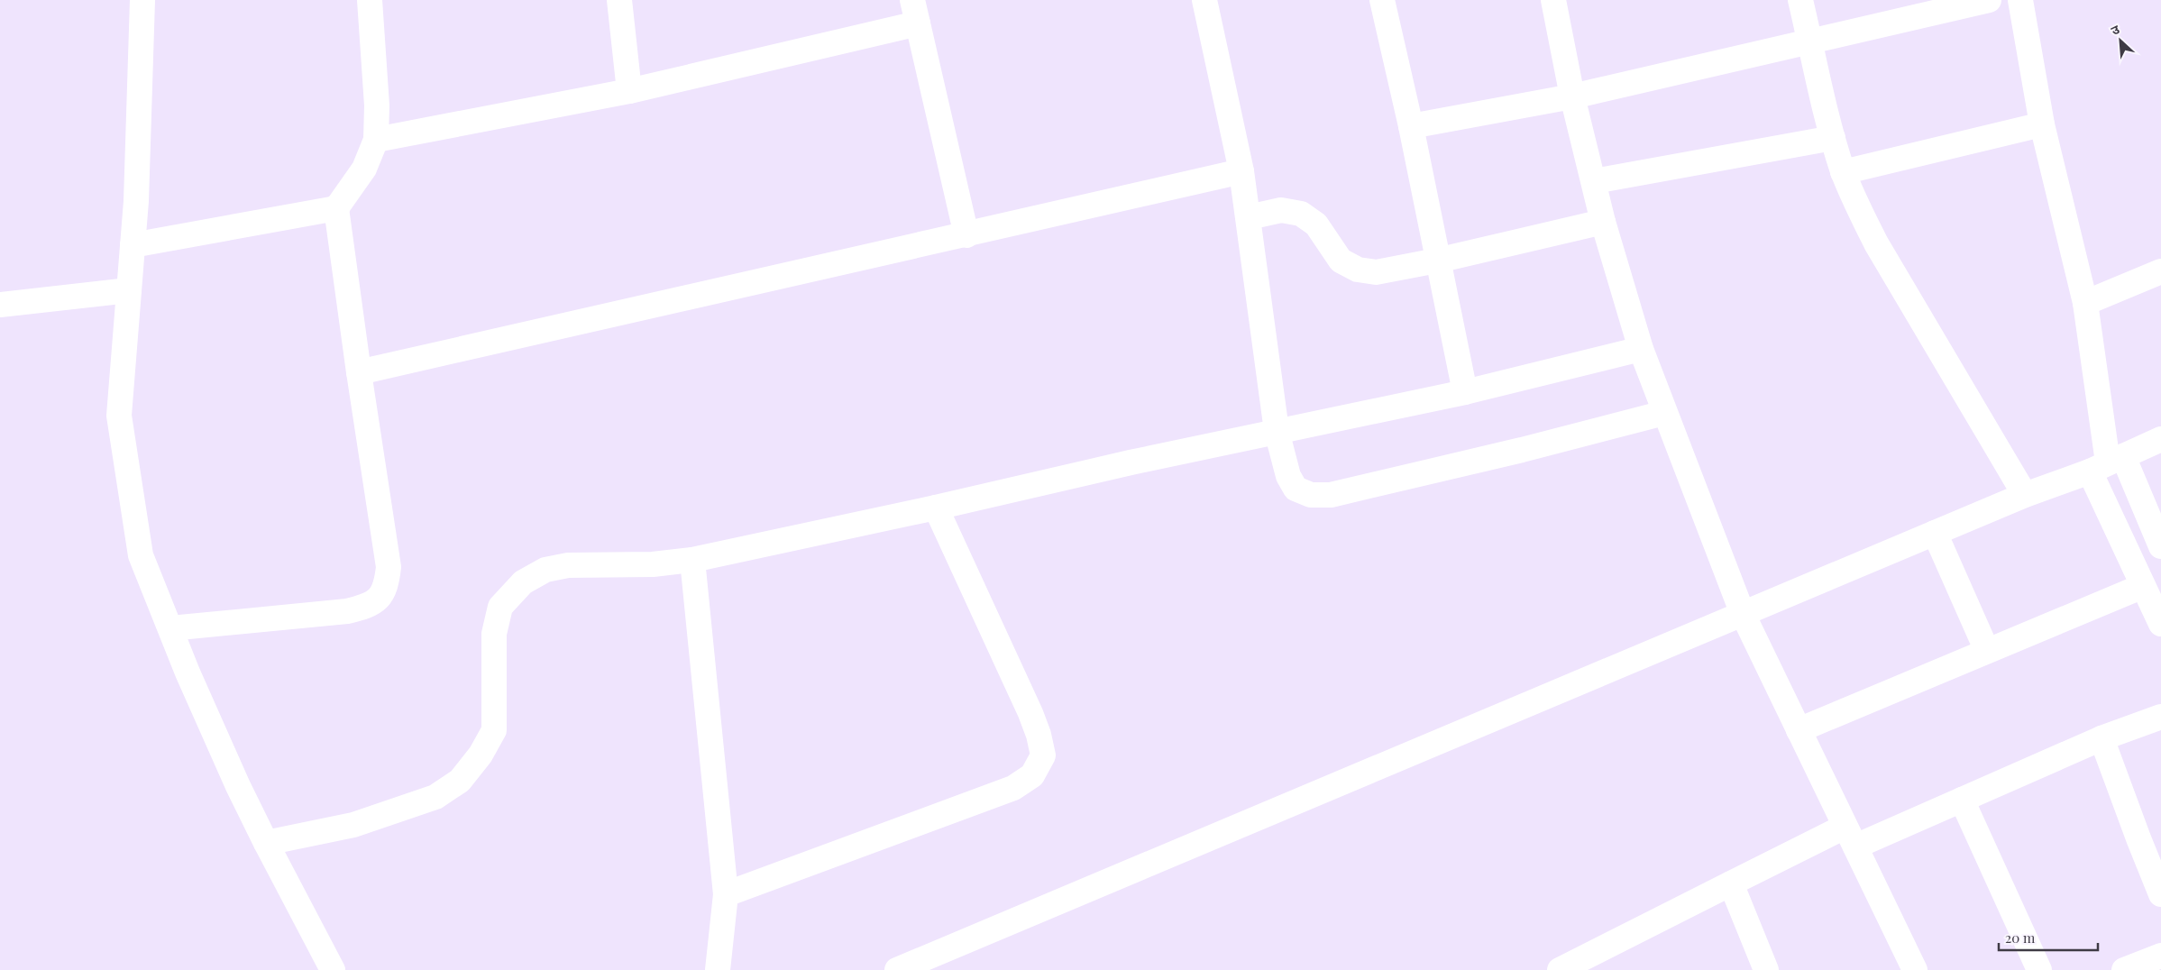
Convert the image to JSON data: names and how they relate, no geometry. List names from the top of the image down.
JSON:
{
  "scale_bar": "20 m",
  "north": "top left"
}
